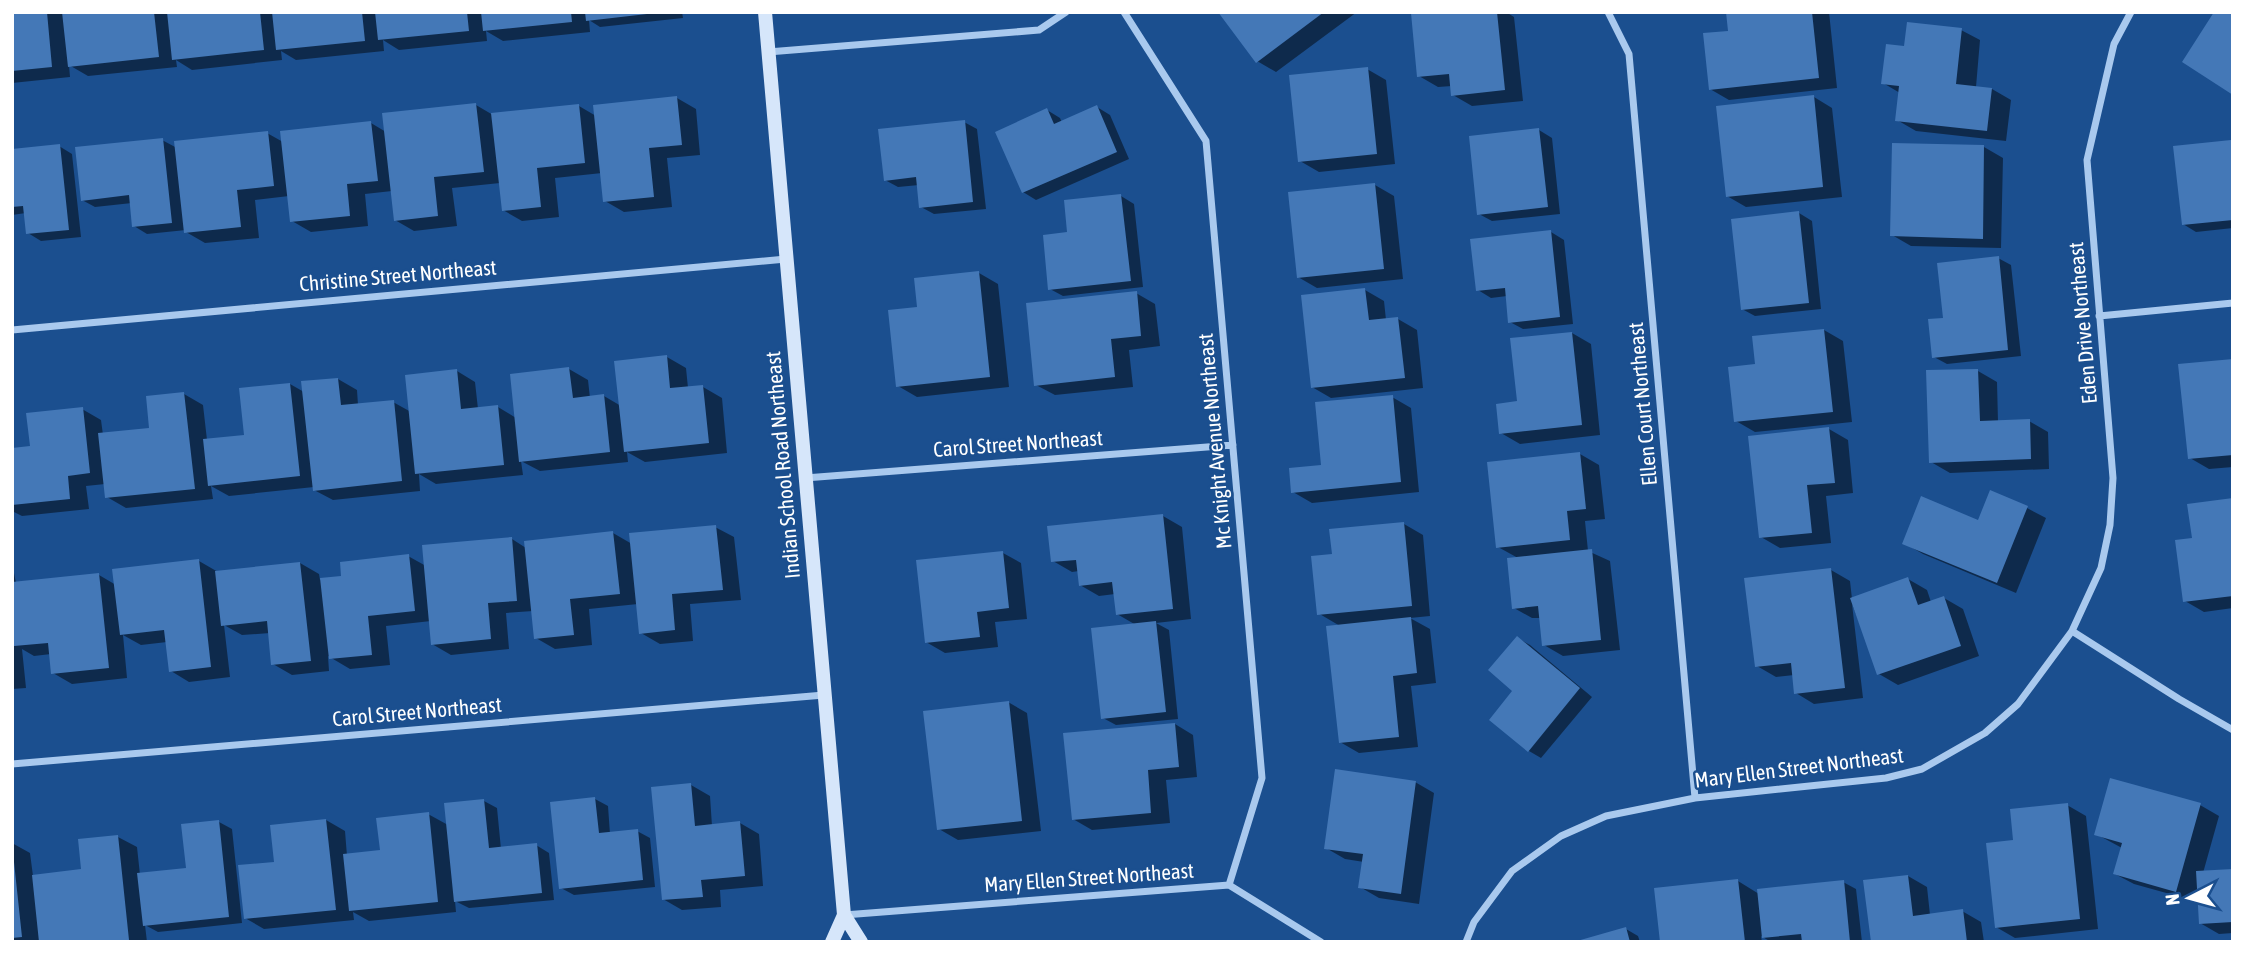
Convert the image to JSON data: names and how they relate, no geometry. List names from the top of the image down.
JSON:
{
  "streets": {
    "street": [
      "Christine Street Northeast",
      "Eden Drive Northeast",
      "Ellen Court Northeast",
      "Mc Knight Avenue Northeast",
      "Carol Street Northeast",
      "Indian School Road Northeast",
      "Mary Ellen Street Northeast"
    ]
  },
  "crossings": [
    ["Christine Street Northeast", "Indian School Road Northeast"],
    ["Eden Drive Northeast", "Mary Ellen Street Northeast"],
    ["Ellen Court Northeast", "Mary Ellen Street Northeast"],
    ["Mc Knight Avenue Northeast", "Carol Street Northeast"],
    ["Mc Knight Avenue Northeast", "Mary Ellen Street Northeast"],
    ["Carol Street Northeast", "Indian School Road Northeast"],
    ["Indian School Road Northeast", "Mary Ellen Street Northeast"]
  ],
  "north": "left"
}
